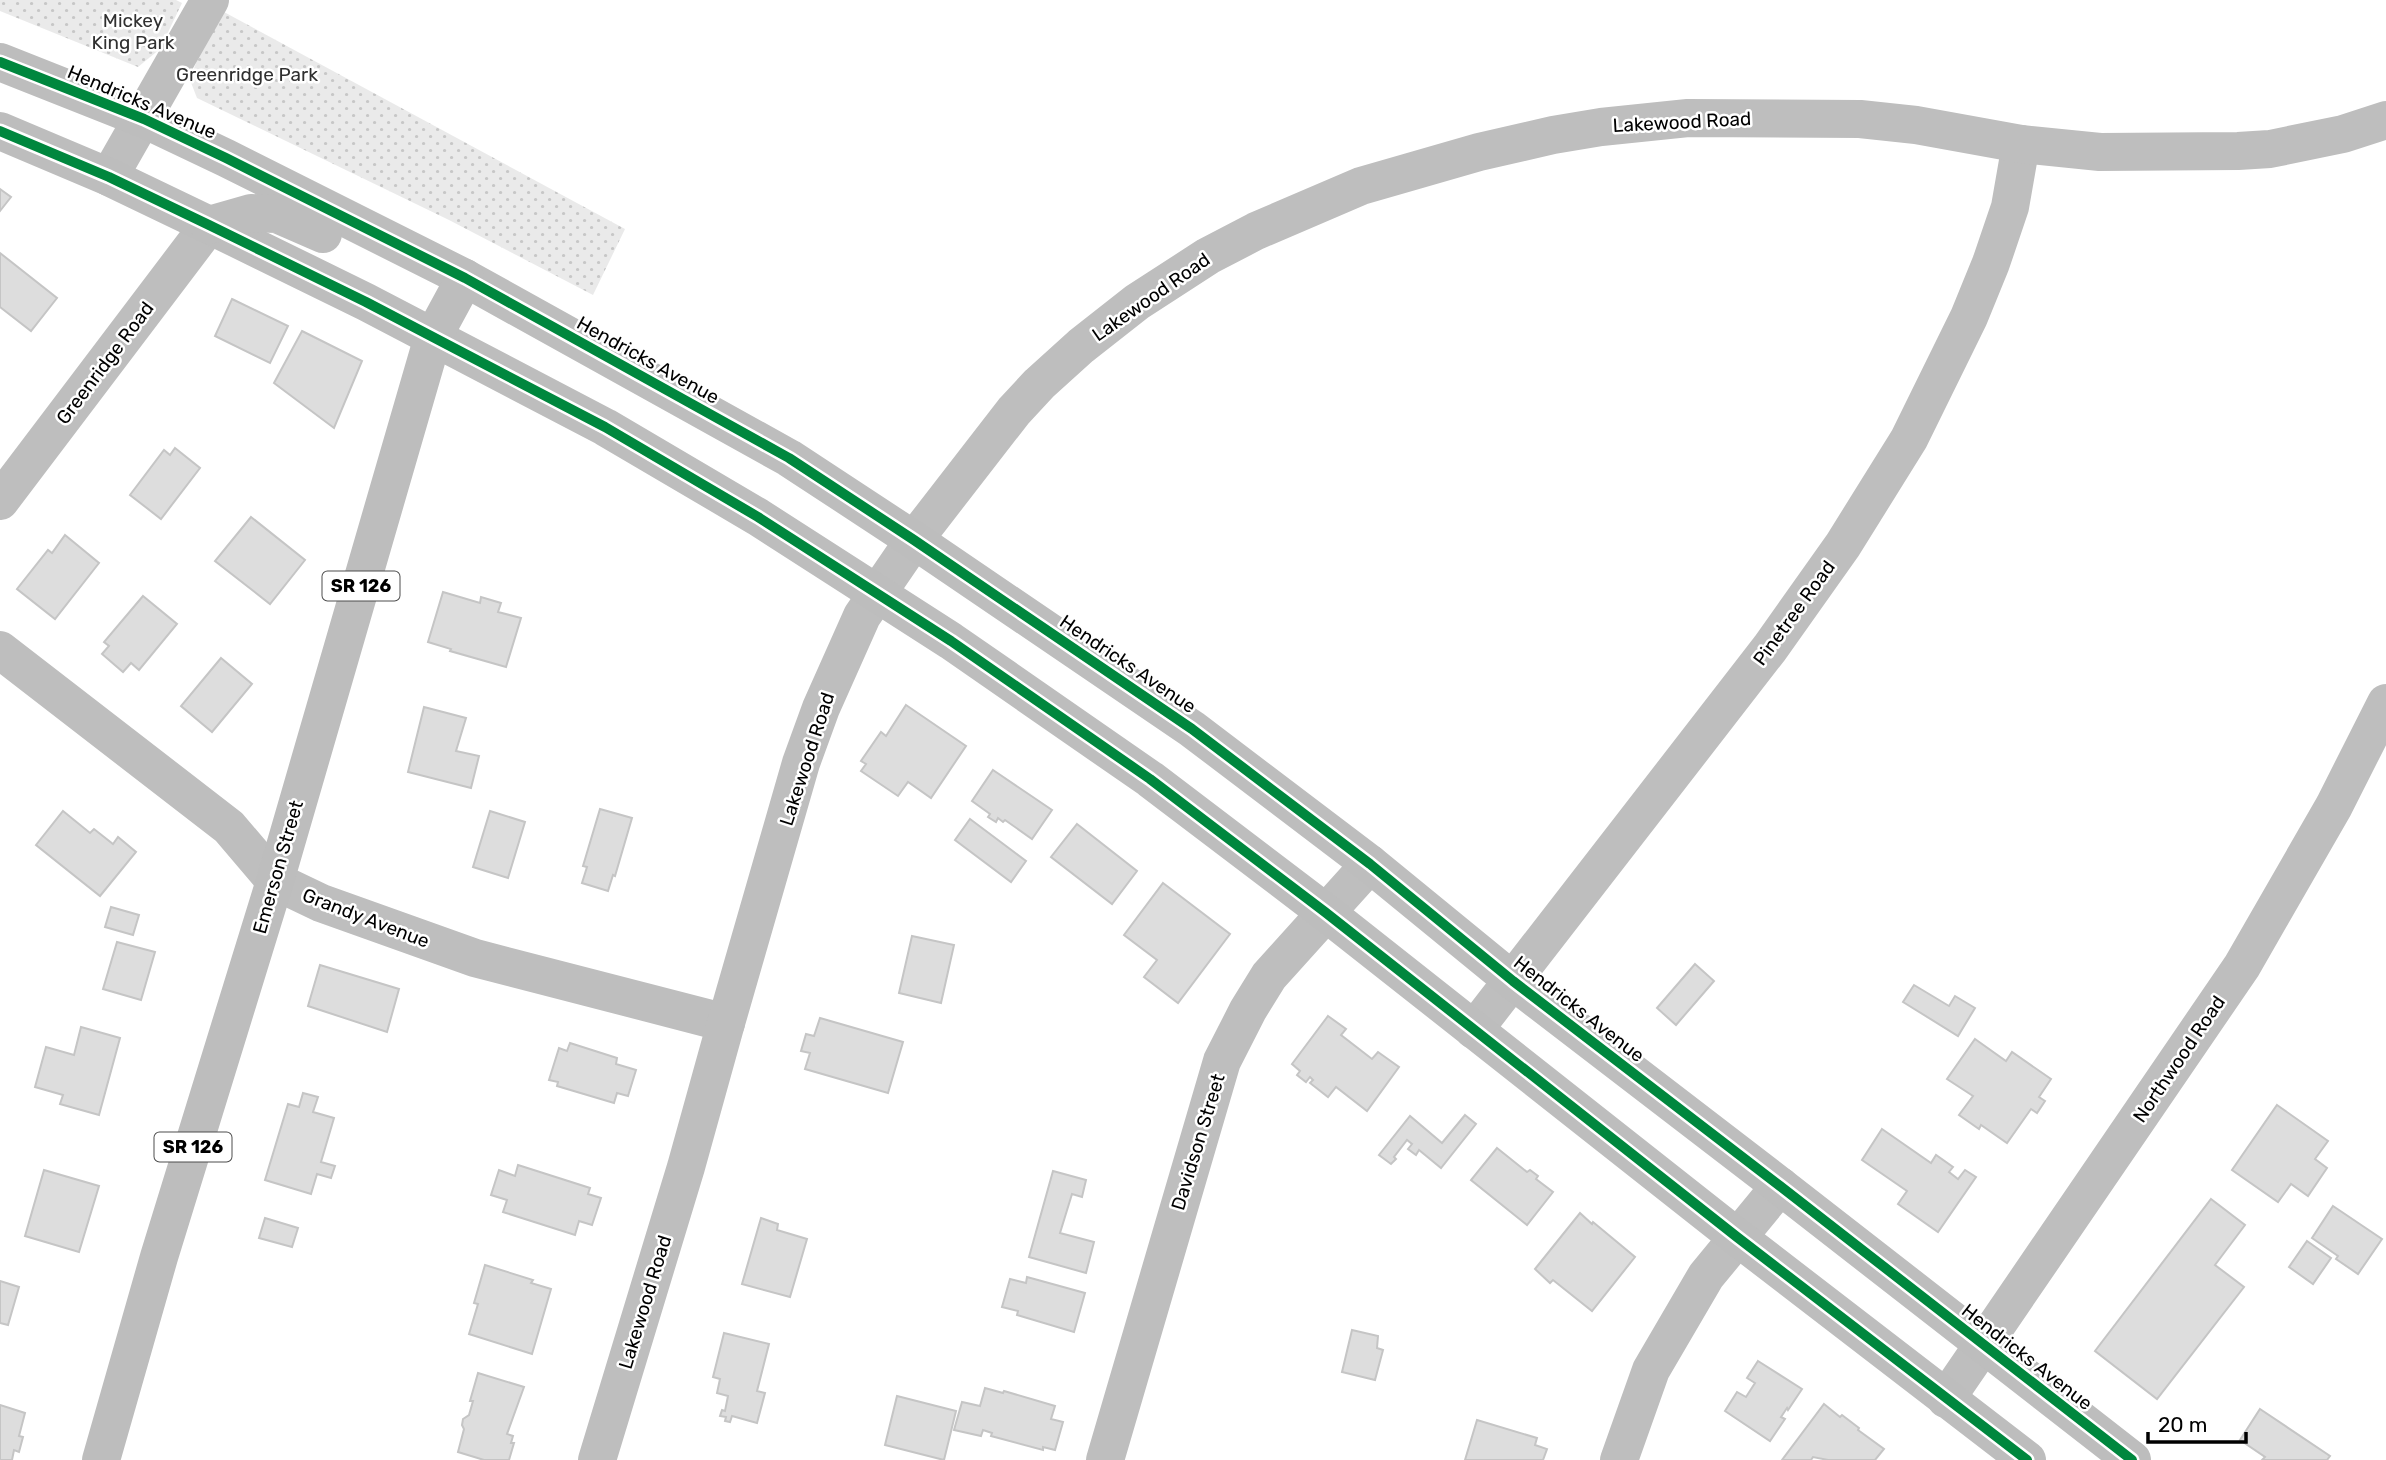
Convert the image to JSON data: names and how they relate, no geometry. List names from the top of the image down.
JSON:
{
  "streets": {
    "main road": ["Hendricks Avenue", "SR 126", "Emerson Street"],
    "street": [
      "Lakewood Road",
      "Greenridge Road",
      "Pinetree Road",
      "Grandy Avenue",
      "Northwood Road",
      "Davidson Street"
    ]
  },
  "crossings": [
    ["Hendricks Avenue", "Lakewood Road"],
    ["Hendricks Avenue", "Pinetree Road"],
    ["Hendricks Avenue", "Emerson Street"],
    ["Hendricks Avenue", "Northwood Road"],
    ["Hendricks Avenue", "Davidson Street"],
    ["Lakewood Road", "Pinetree Road"],
    ["Lakewood Road", "Grandy Avenue"],
    ["Emerson Street", "Grandy Avenue"]
  ],
  "parks": ["Mickey King Park", "Greenridge Park"],
  "scale_bar": "20 m"
}
